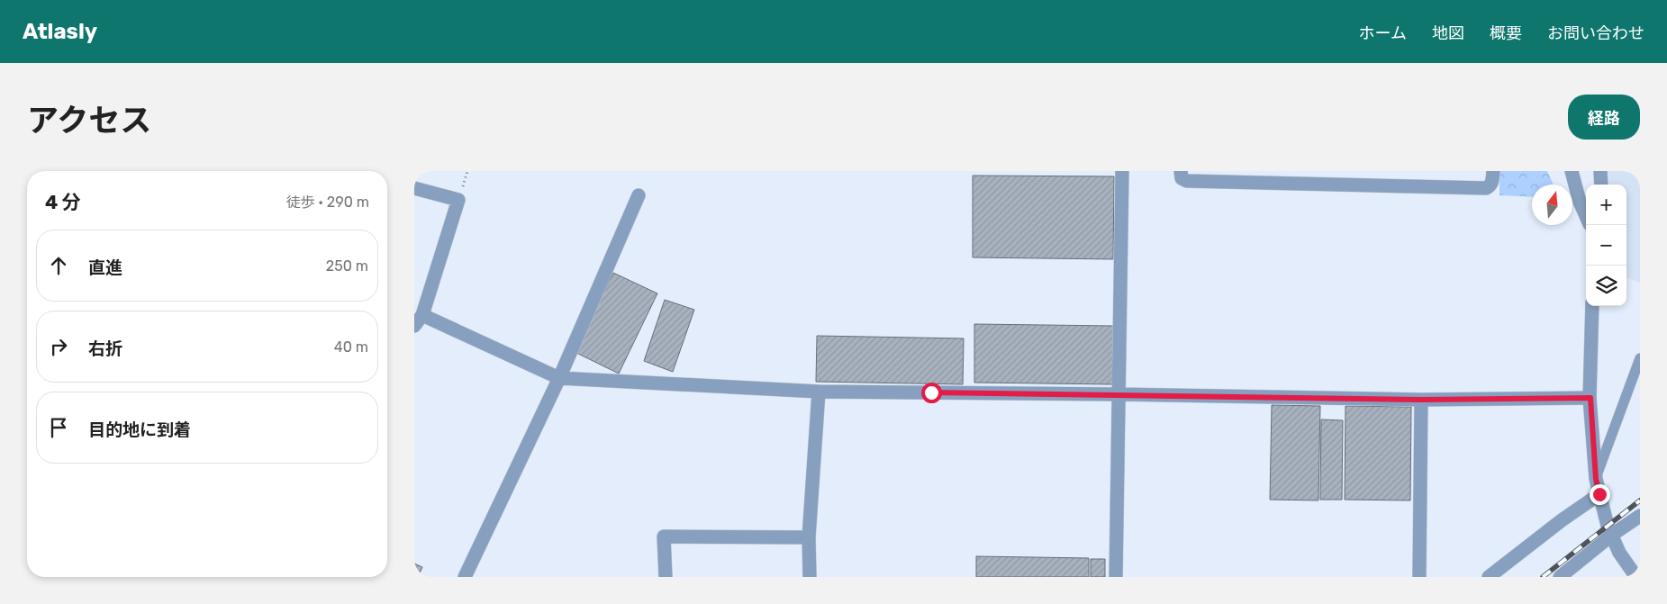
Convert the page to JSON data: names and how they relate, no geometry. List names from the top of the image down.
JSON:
{
  "north": "top",
  "page": {
    "header": "Atlasly",
    "nav": [
      "ホーム",
      "地図",
      "概要",
      "お問い合わせ"
    ],
    "title": "アクセス",
    "buttons": "経路",
    "heading": ["4 分", "徒歩 · 290 m"],
    "map_buttons": ["+", "−"],
    "list": [
      ["直進", "250 m"],
      ["右折", "40 m"],
      "目的地に到着"
    ]
  }
}
